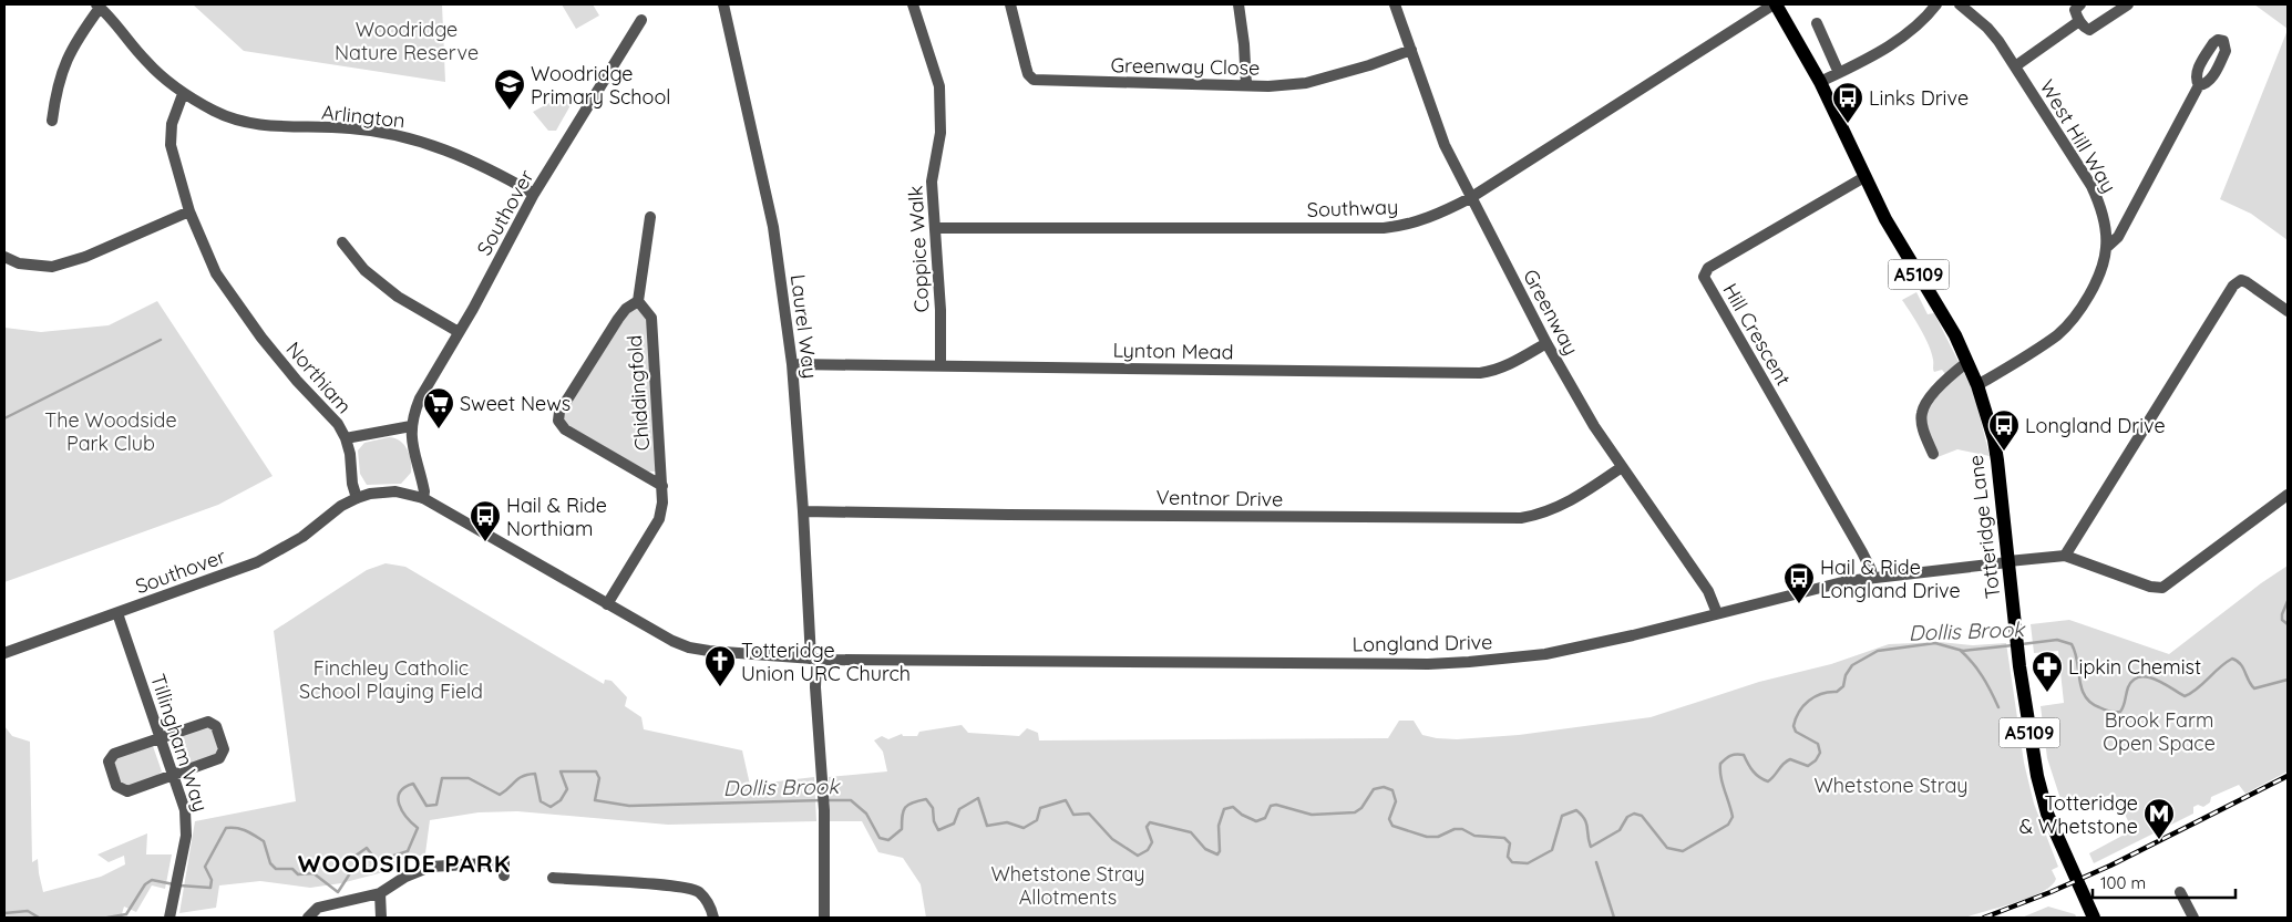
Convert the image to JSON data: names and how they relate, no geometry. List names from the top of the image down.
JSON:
{
  "streets": {
    "main road": ["A5109", "Totteridge Lane"],
    "street": [
      "Greenway Close",
      "Arlington",
      "West Hill Way",
      "Southway",
      "Southover",
      "Coppice Walk",
      "Greenway",
      "Laurel Way",
      "Hill Crescent",
      "Lynton Mead",
      "Northiam",
      "Chiddingfold",
      "Ventnor Drive",
      "Longland Drive",
      "Tillingham Way"
    ]
  },
  "crossings": [
    ["Greenway Close", "Greenway"],
    ["Arlington", "Southover"],
    ["Arlington", "Northiam"],
    ["West Hill Way", "Totteridge Lane"],
    ["Southway", "Coppice Walk"],
    ["Southway", "Greenway"],
    ["Southway", "Totteridge Lane"],
    ["Southover", "Northiam"],
    ["Southover", "Tillingham Way"],
    ["Coppice Walk", "Lynton Mead"],
    ["Greenway", "Lynton Mead"],
    ["Greenway", "Ventnor Drive"],
    ["Greenway", "Longland Drive"],
    ["Laurel Way", "Lynton Mead"],
    ["Laurel Way", "Ventnor Drive"],
    ["Laurel Way", "Longland Drive"],
    ["Hill Crescent", "Totteridge Lane"],
    ["Hill Crescent", "Longland Drive"],
    ["Totteridge Lane", "Longland Drive"]
  ],
  "districts": ["WOODSIDE PARK"],
  "water": ["Dollis Brook"],
  "parks": [
    "Woodridge Nature Reserve",
    "The Woodside Park Club",
    "Finchley Catholic School Playing Field",
    "Brook Farm Open Space",
    "Whetstone Stray",
    "Whetstone Stray Allotments"
  ],
  "places": {
    "school or university": ["Woodridge Primary School"],
    "bus stop": [
      "Links Drive",
      "Longland Drive",
      "Hail & Ride Northiam",
      "Hail & Ride Longland Drive"
    ],
    "supermarket": ["Sweet News"],
    "church": ["Totteridge Union URC Church"],
    "pharmacy": ["Lipkin Chemist"],
    "metro station": ["Totteridge & Whetstone"]
  },
  "scale_bar": "100 m"
}
